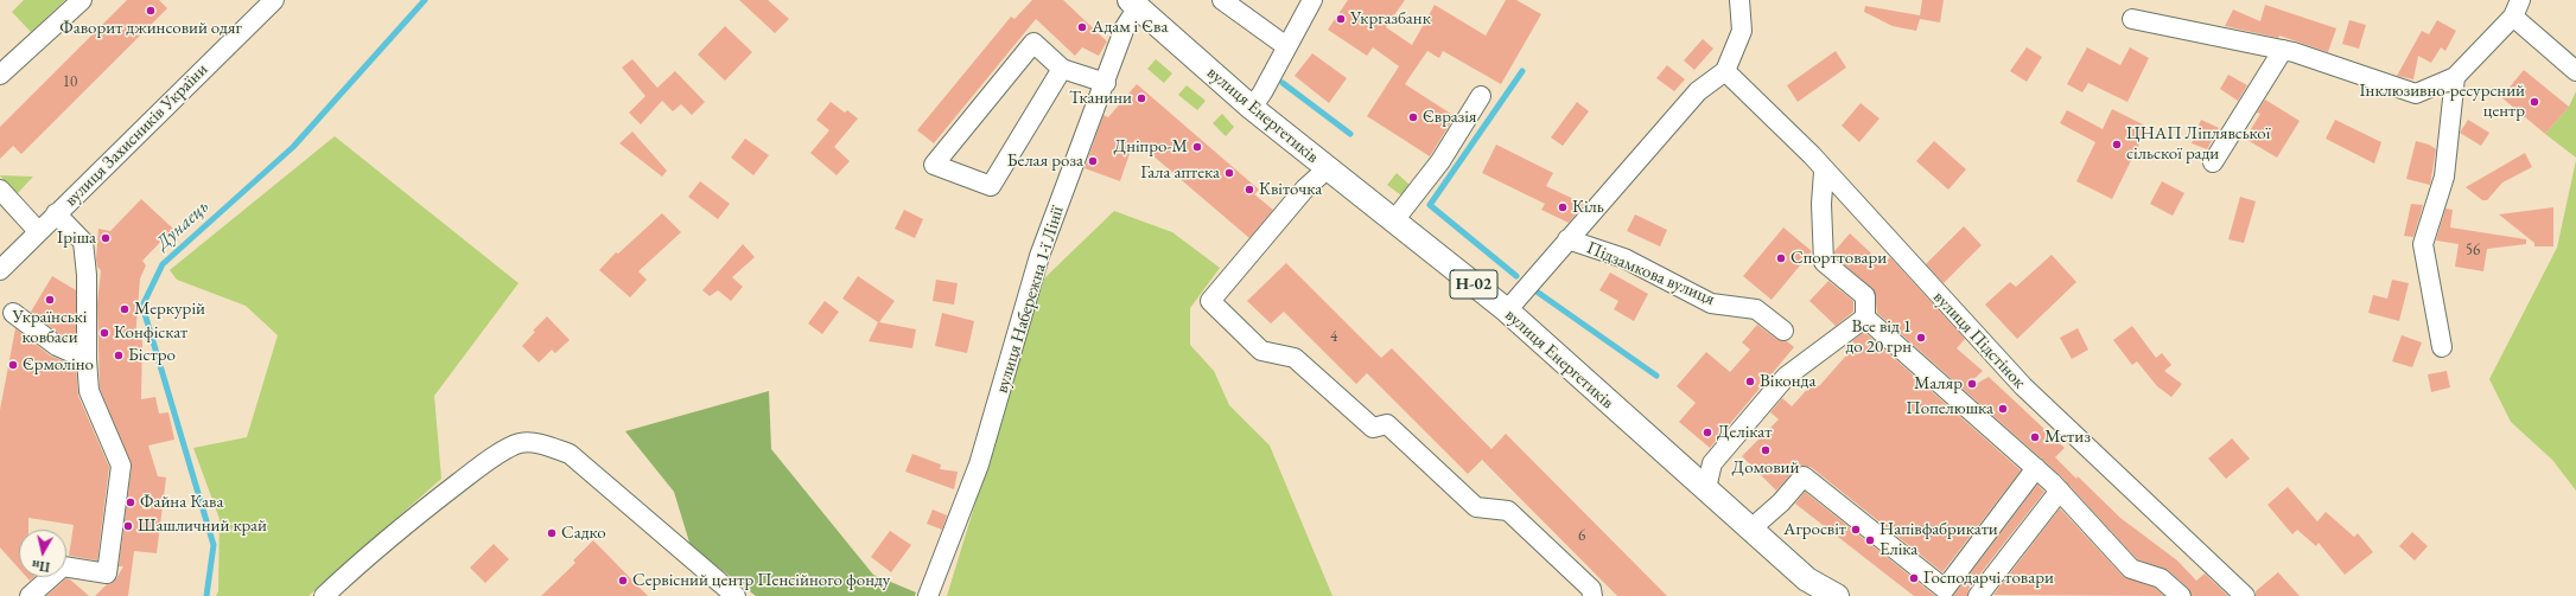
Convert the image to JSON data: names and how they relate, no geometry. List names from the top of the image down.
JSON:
{
  "streets": {
    "main road": ["вулиця Енергетиків", "Н-02"],
    "street": [
      "вулиця Захисників України",
      "Підзамкова вулиця",
      "вулиця Набережна 1-ї Лінії",
      "вулиця Підстінок"
    ]
  },
  "crossings": [
    ["вулиця Енергетиків", "Підзамкова вулиця"],
    ["вулиця Енергетиків", "вулиця Набережна 1-ї Лінії"],
    ["Підзамкова вулиця", "вулиця Підстінок"]
  ],
  "water": ["Дунаець"],
  "places": [
    "Фаворит джинсовий одяг",
    "Укргазбанк",
    "Адам і Єва",
    "Тканини",
    "Інклюзивно-ресурсний центр",
    "Євразія",
    "ЦНАП Ліплявської сільскої ради",
    "Дніпро-М",
    "Белая роза",
    "Гала аптека",
    "Квіточка",
    "Кіль",
    "Іріша",
    "Спорттовари",
    "Українські ковбаси",
    "Меркурій",
    "Конфіскат",
    "Все від 1 до 20 грн",
    "Бістро",
    "Єрмоліно",
    "Віконда",
    "Маляр",
    "Попелюшка",
    "Делікат",
    "Метиз",
    "Домовий",
    "Файна Кава",
    "Шашличний край",
    "Агросвіт",
    "Садко",
    "Напівфабрикати Еліка",
    "Господарчі товари",
    "Сервісний центр Пенсійного фонду"
  ],
  "house_numbers": [
    "10",
    "56",
    "4",
    "6"
  ],
  "north": "bottom"
}
